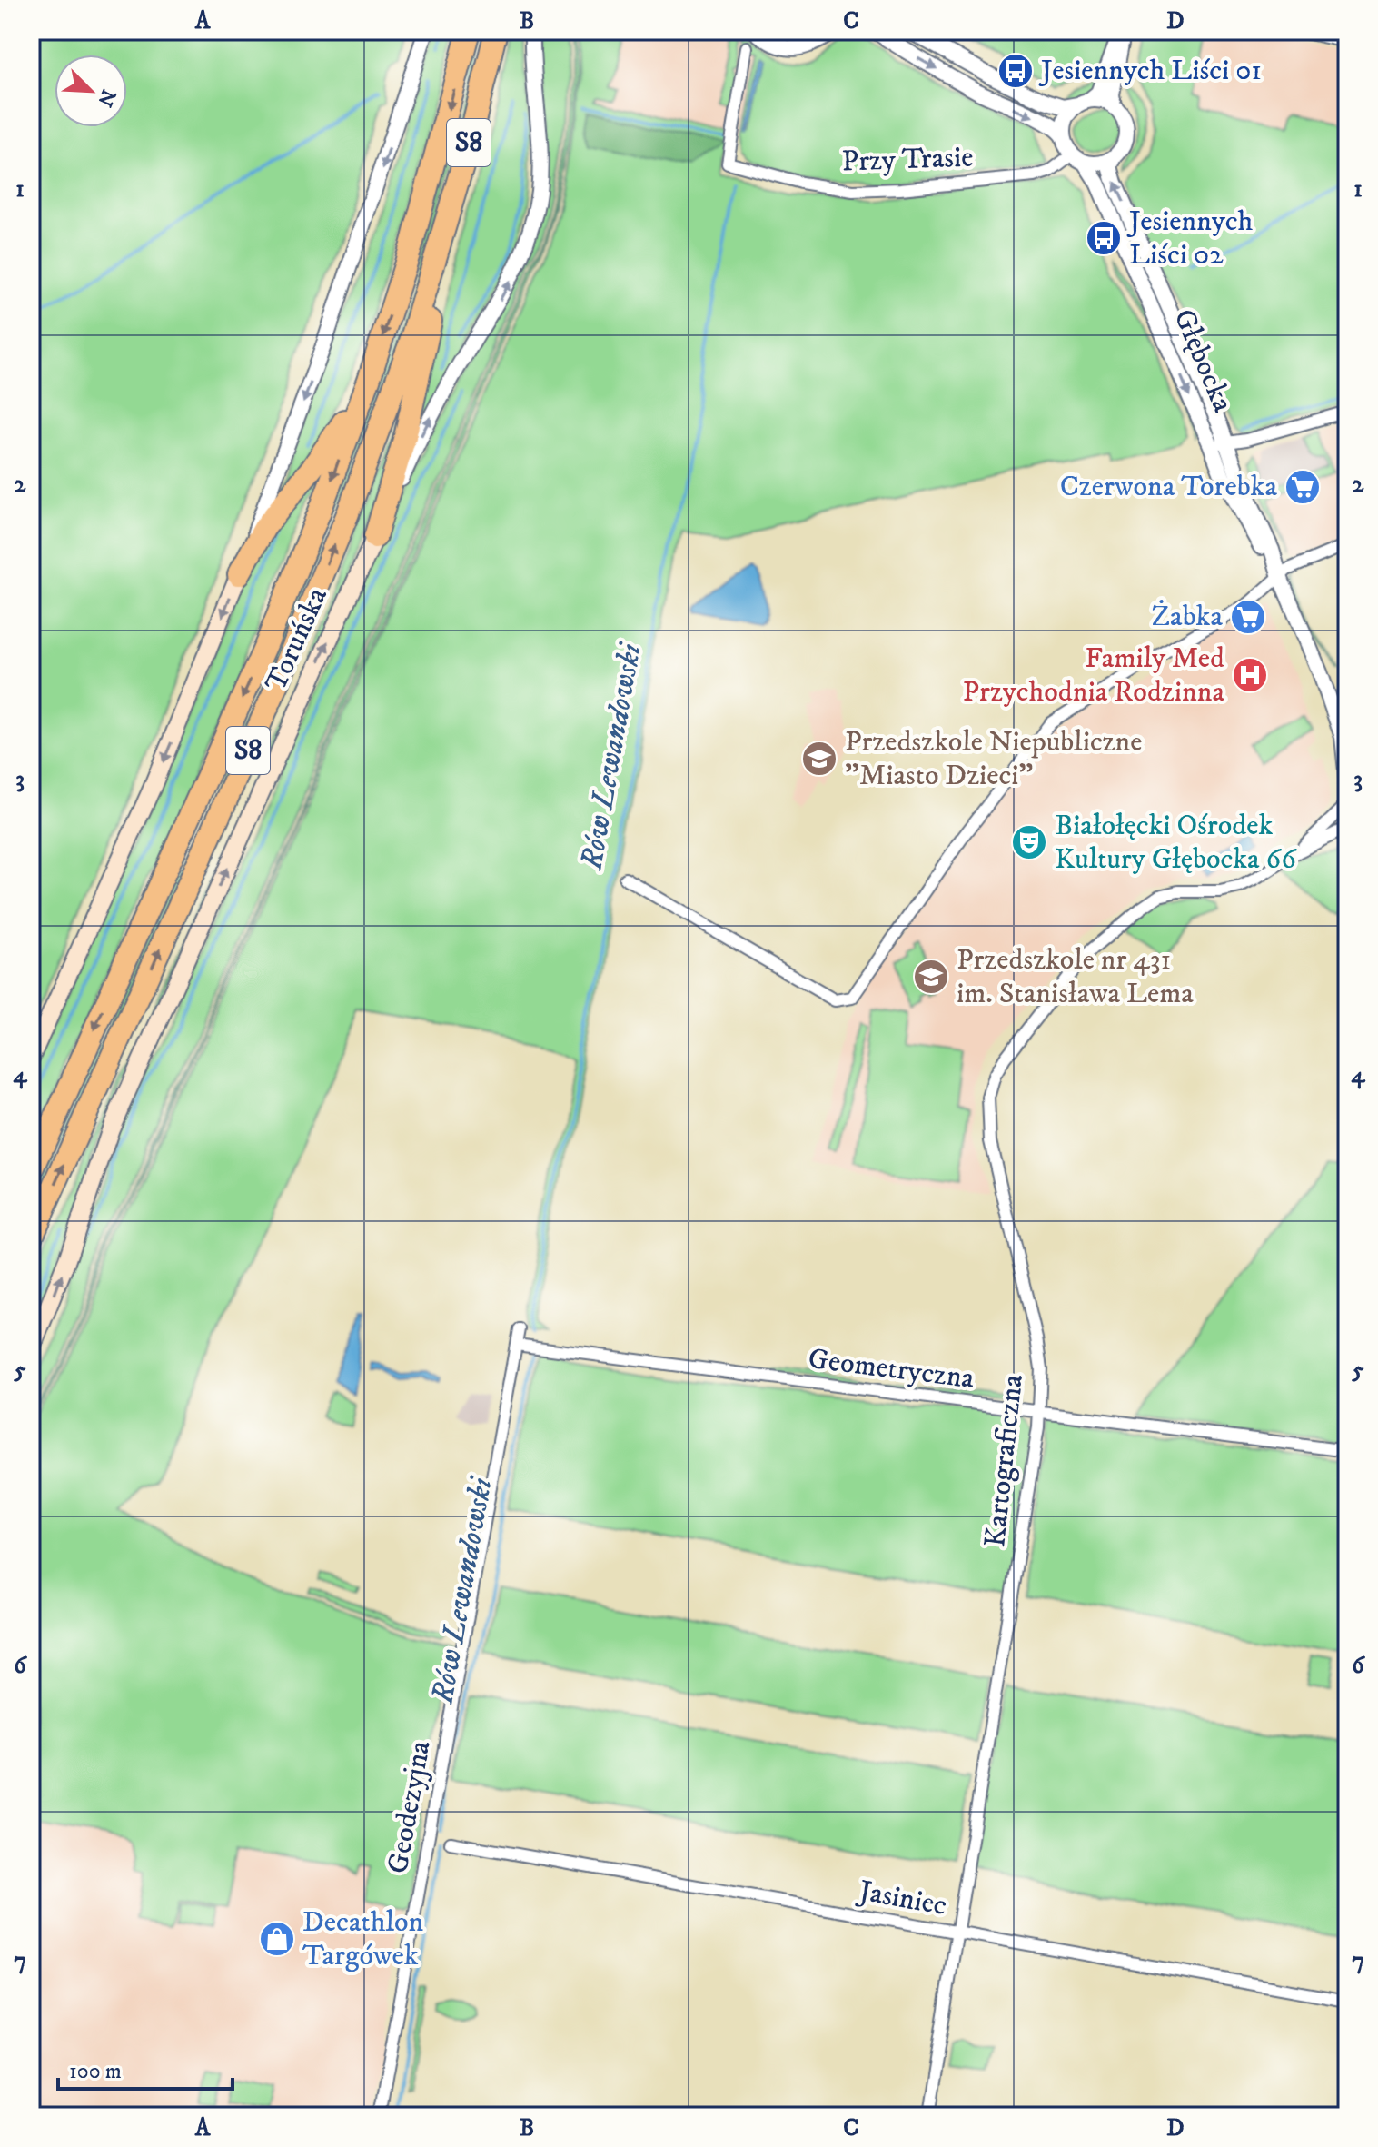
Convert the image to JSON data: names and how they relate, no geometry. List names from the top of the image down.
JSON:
{
  "streets": {
    "highway": ["S8", "Toruńska"],
    "street": [
      "Przy Trasie",
      "Głębocka",
      "Geometryczna",
      "Kartograficzna",
      "Geodezyjna",
      "Jasiniec"
    ]
  },
  "crossings": [
    ["Przy Trasie", "Głębocka"],
    ["Geometryczna", "Kartograficzna"],
    ["Geometryczna", "Geodezyjna"],
    ["Kartograficzna", "Jasiniec"]
  ],
  "water": ["Rów Lewandowski"],
  "places": {
    "bus stop": ["Jesiennych Liści 01", "Jesiennych Liści 02"],
    "supermarket": ["Czerwona Torebka", "Żabka"],
    "hospital": ["Family Med Przychodnia Rodzinna"],
    "school or university": ["Przedszkole Niepubliczne \"Miasto Dzieci\"", "Przedszkole nr 431 im. Stanisława Lema"],
    "theatre": ["Białołęcki Ośrodek Kultury Głębocka 66"],
    "shop": ["Decathlon Targówek"]
  },
  "scale_bar": "100 m",
  "north": "bottom right",
  "grid": {
    "columns": [
      "A",
      "B",
      "C",
      "D"
    ],
    "rows": [
      "1",
      "2",
      "3",
      "4",
      "5",
      "6",
      "7"
    ]
  }
}
